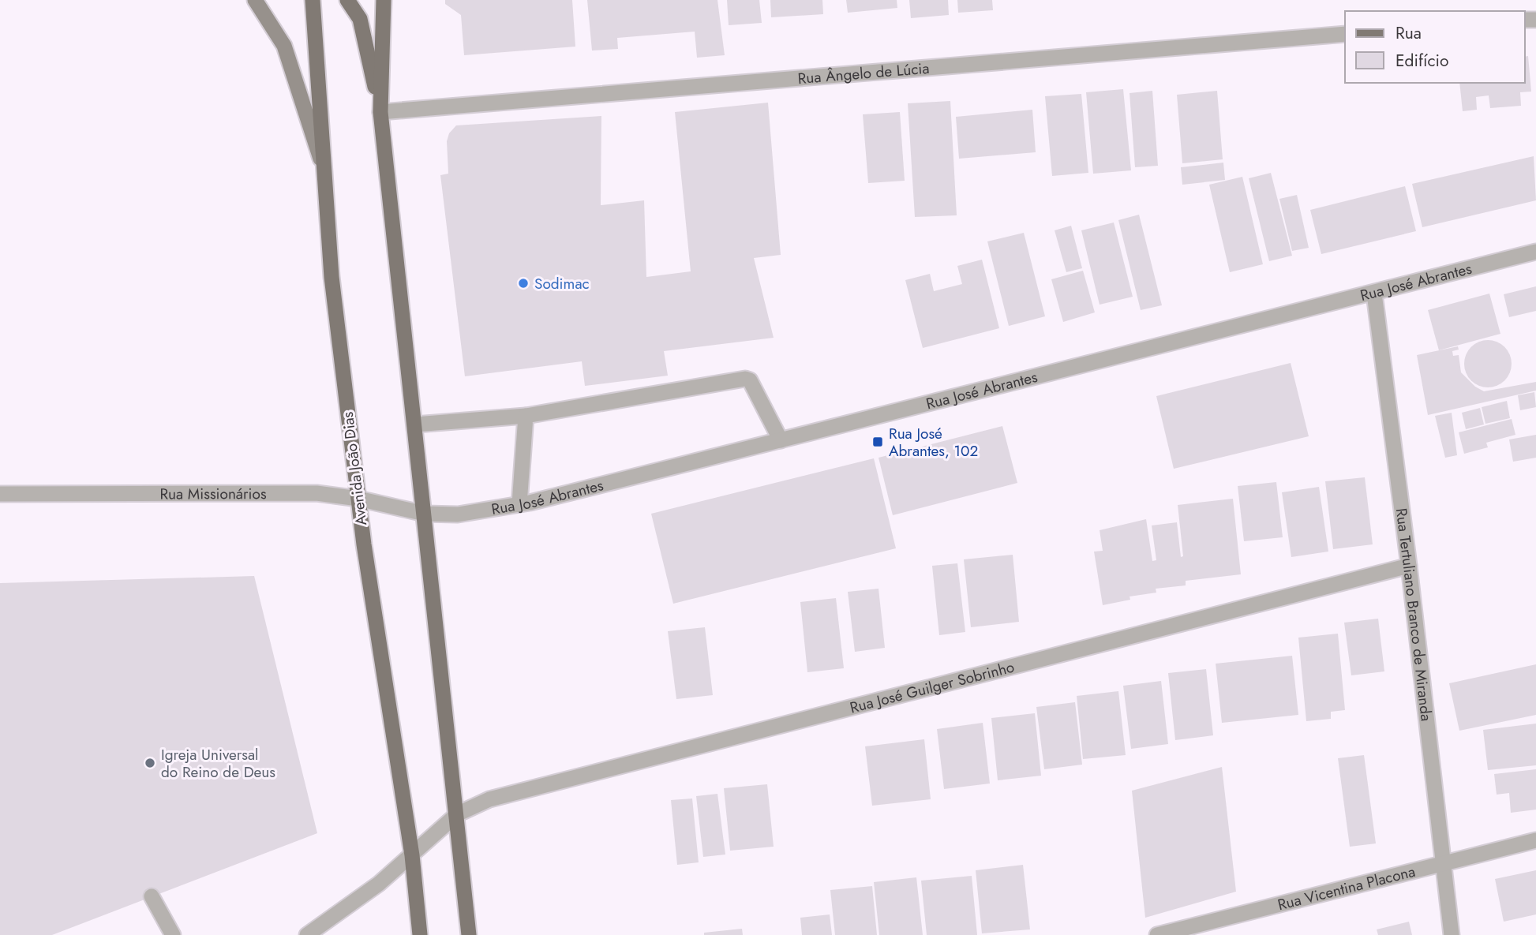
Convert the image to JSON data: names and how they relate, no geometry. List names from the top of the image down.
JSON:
{
  "streets": {
    "main road": ["Avenida João Dias"],
    "street": [
      "Rua Ângelo de Lúcia",
      "Rua José Abrantes",
      "Rua Missionários",
      "Rua Tertuliano Branco de Miranda",
      "Rua José Guilger Sobrinho",
      "Rua Vicentina Placona"
    ]
  },
  "crossings": [
    ["Rua José Abrantes", "Rua Missionários"],
    ["Rua José Abrantes", "Rua Tertuliano Branco de Miranda"],
    ["Avenida João Dias", "Rua Missionários"],
    ["Avenida João Dias", "Rua José Guilger Sobrinho"],
    ["Rua Tertuliano Branco de Miranda", "Rua José Guilger Sobrinho"],
    ["Rua Tertuliano Branco de Miranda", "Rua Vicentina Placona"]
  ],
  "places": {
    "other": ["Sodimac", "Igreja Universal do Reino de Deus"],
    "transit": ["Rua José Abrantes, 102"]
  },
  "legend": ["Rua", "Edifício"]
}
